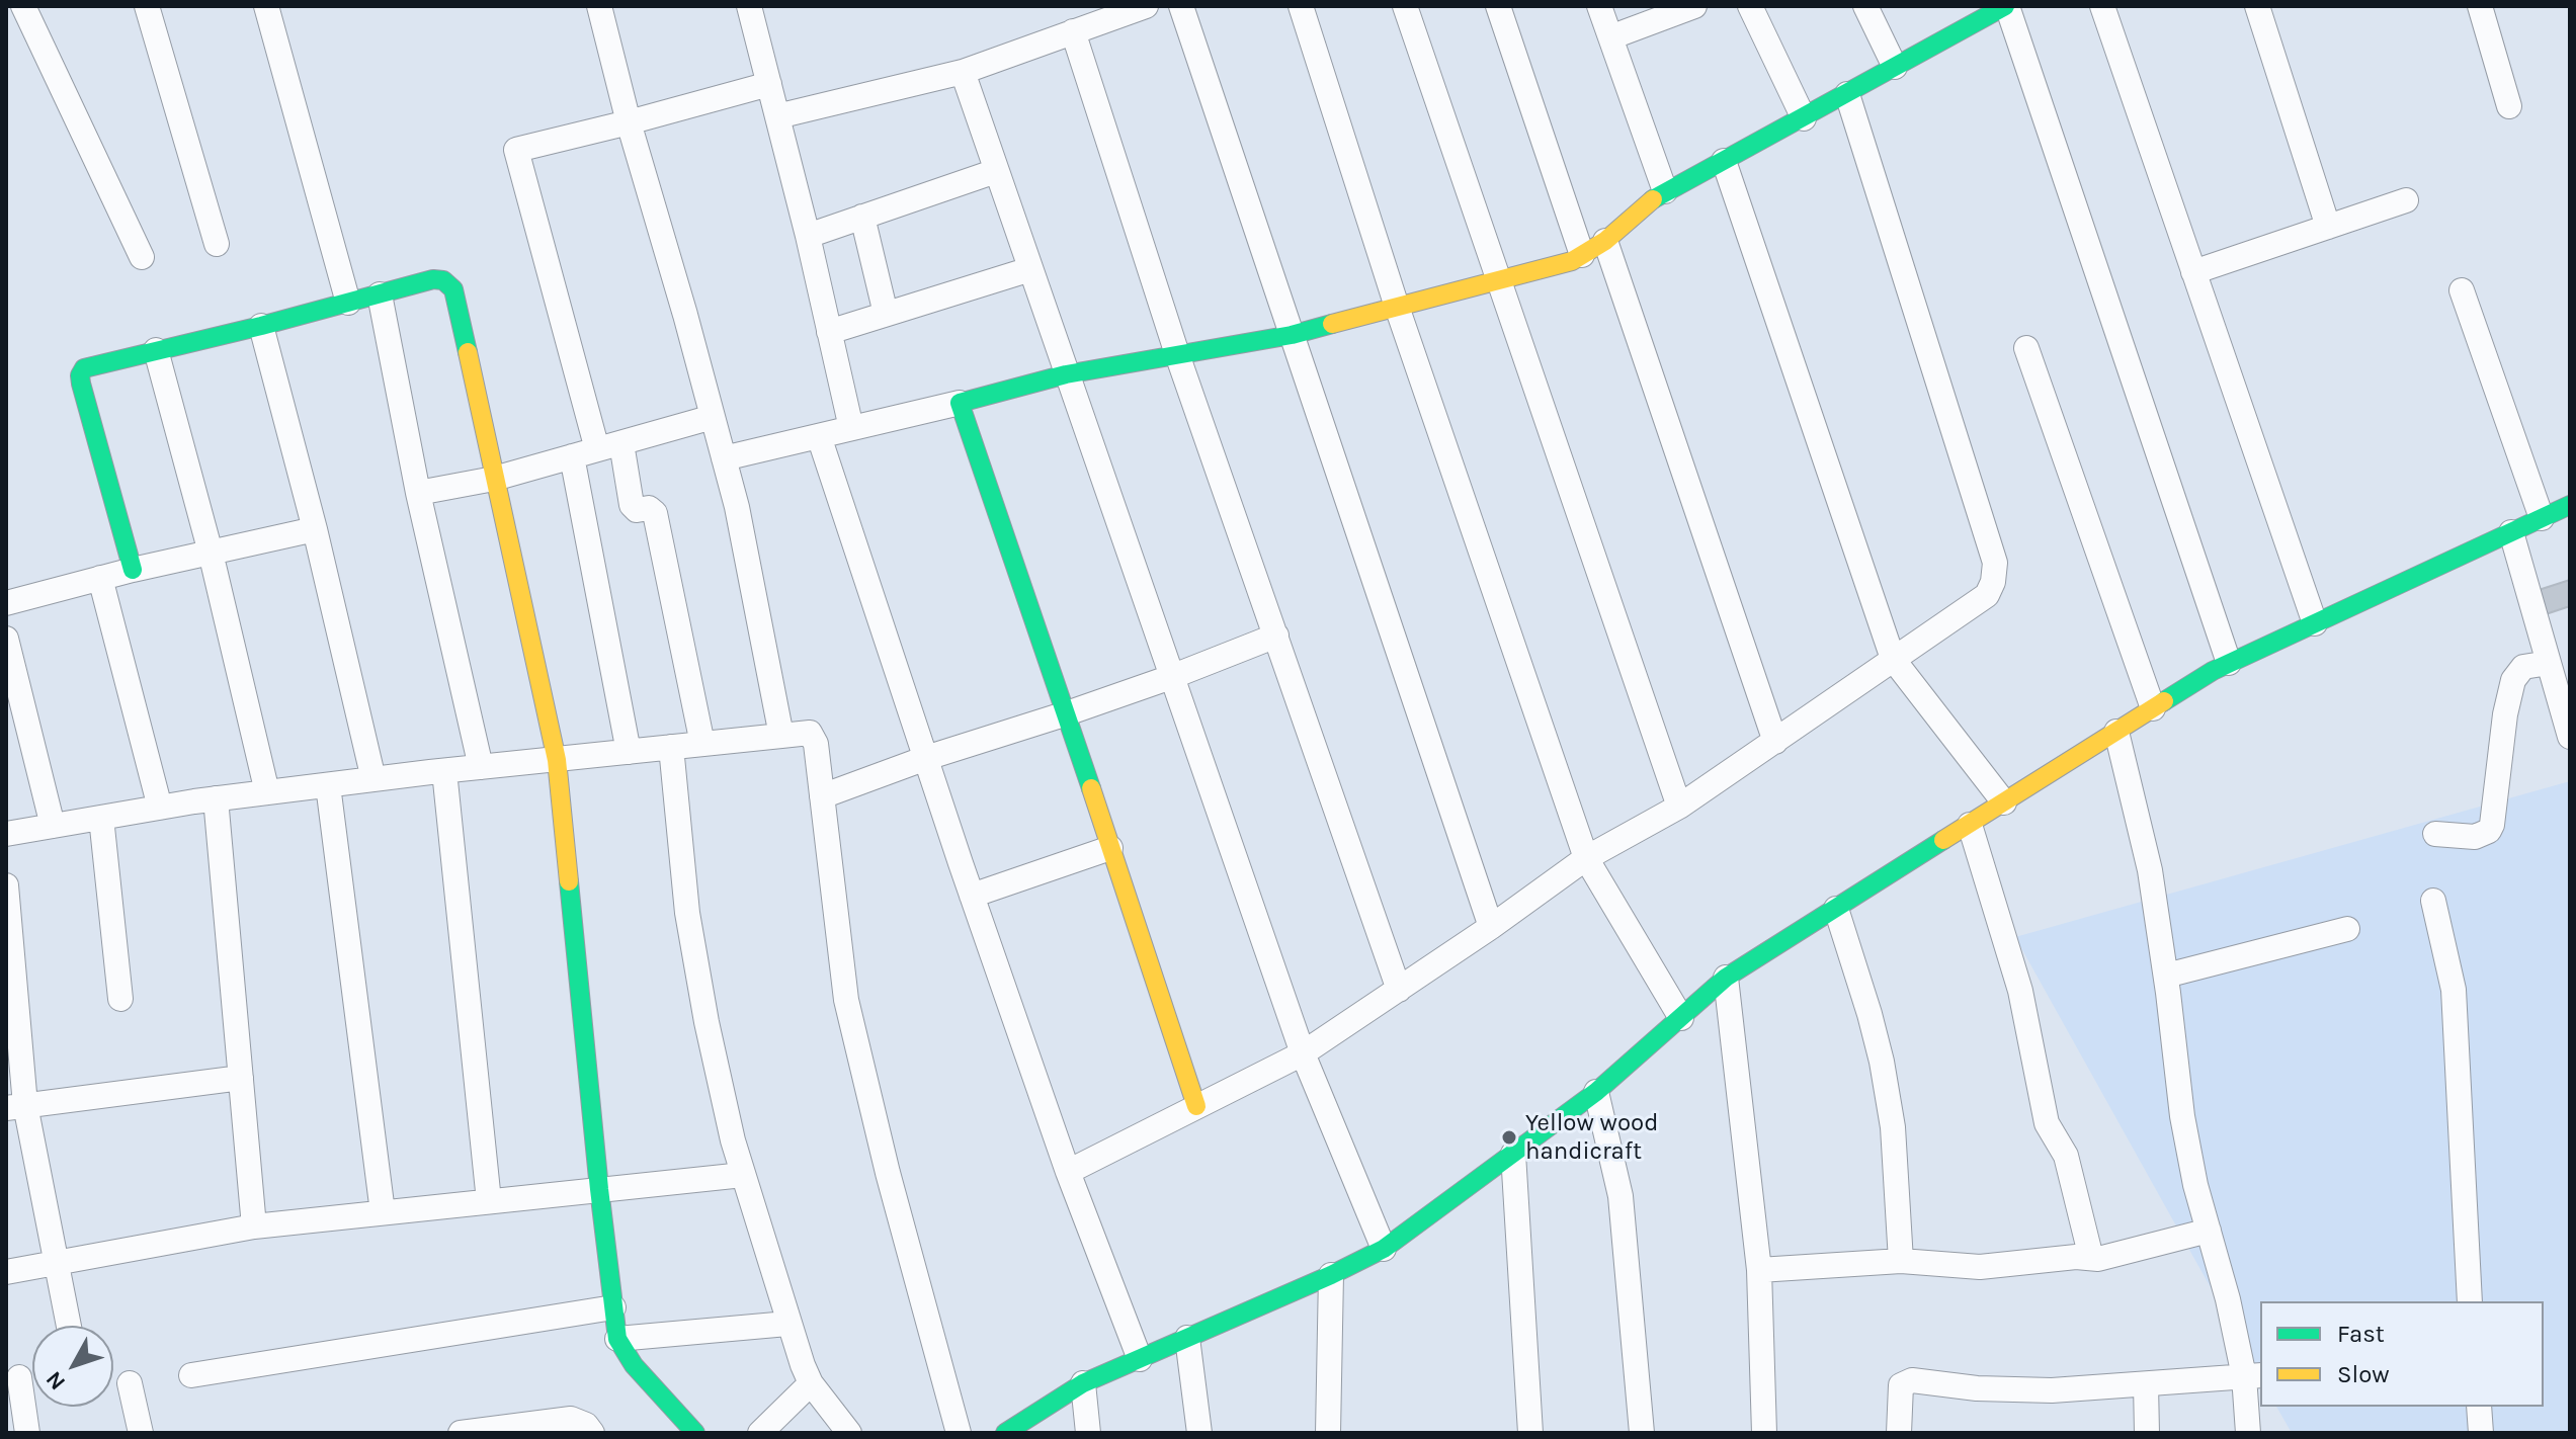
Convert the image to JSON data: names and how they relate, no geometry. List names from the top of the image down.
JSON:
{
  "places": ["Yellow wood handicraft"],
  "legend": ["Fast", "Slow"],
  "north": "bottom left"
}
